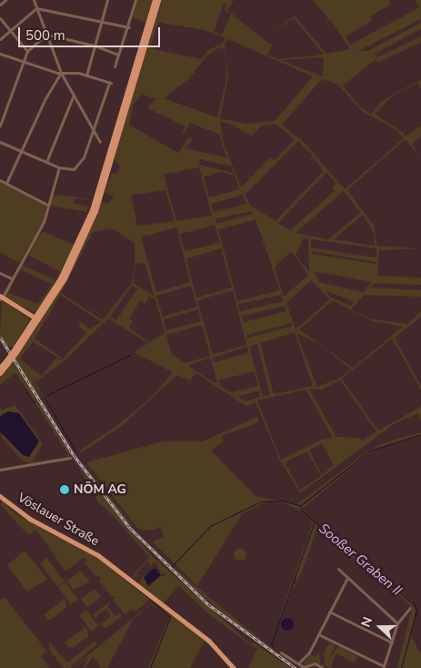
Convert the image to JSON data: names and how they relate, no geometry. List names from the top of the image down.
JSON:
{
  "streets": {
    "main road": ["Vöslauer Straße"]
  },
  "water": ["Sooßer Graben II"],
  "places": ["NÖM AG"],
  "scale_bar": "500 m",
  "north": "left"
}
